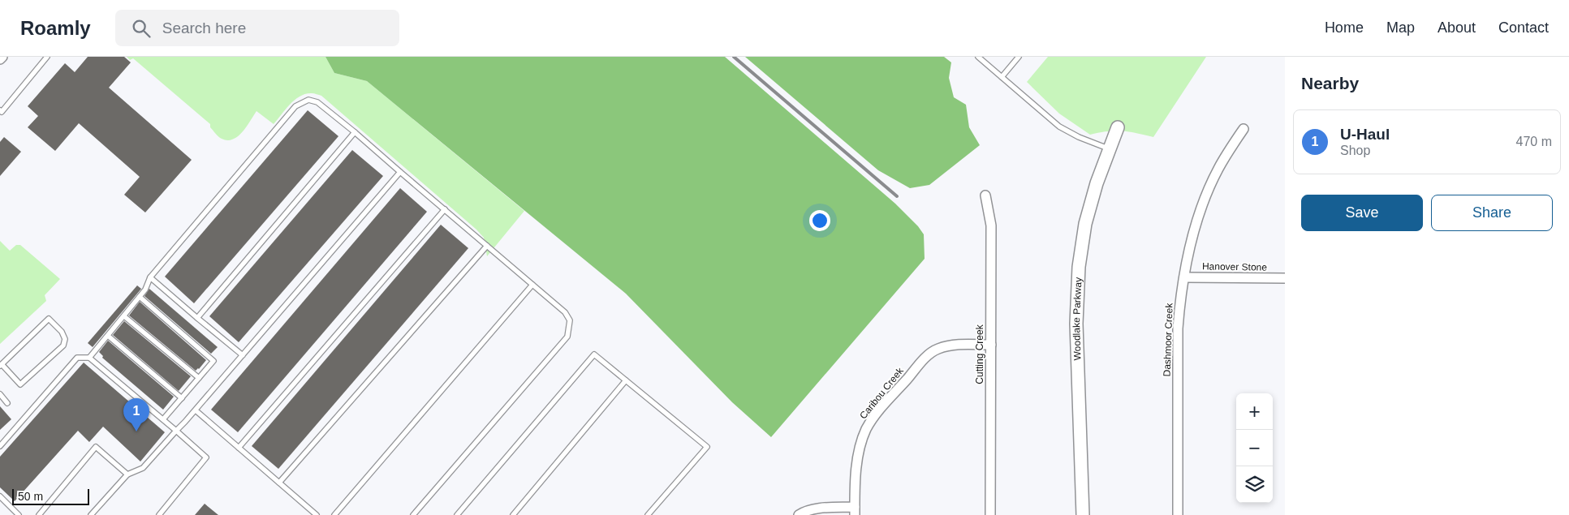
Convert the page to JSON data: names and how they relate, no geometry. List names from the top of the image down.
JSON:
{
  "streets": {
    "street": [
      "Hanover Stone",
      "Woodlake Parkway",
      "Dashmoor Creek",
      "Cutting Creek",
      "Caribou Creek"
    ]
  },
  "crossings": [
    ["Hanover Stone", "Dashmoor Creek"],
    ["Cutting Creek", "Caribou Creek"]
  ],
  "scale_bar": "50 m",
  "page": {
    "header": "Roamly",
    "search": "Search here",
    "nav": [
      "Home",
      "Map",
      "About",
      "Contact"
    ],
    "heading": "Nearby",
    "list": [
      {
        "mark": "1",
        "name": "U-Haul",
        "note": "Shop",
        "value": "470 m"
      }
    ],
    "buttons": ["Save", "Share"],
    "map_buttons": ["+", "−"],
    "pins": "1",
    "scale": "50 m"
  }
}
